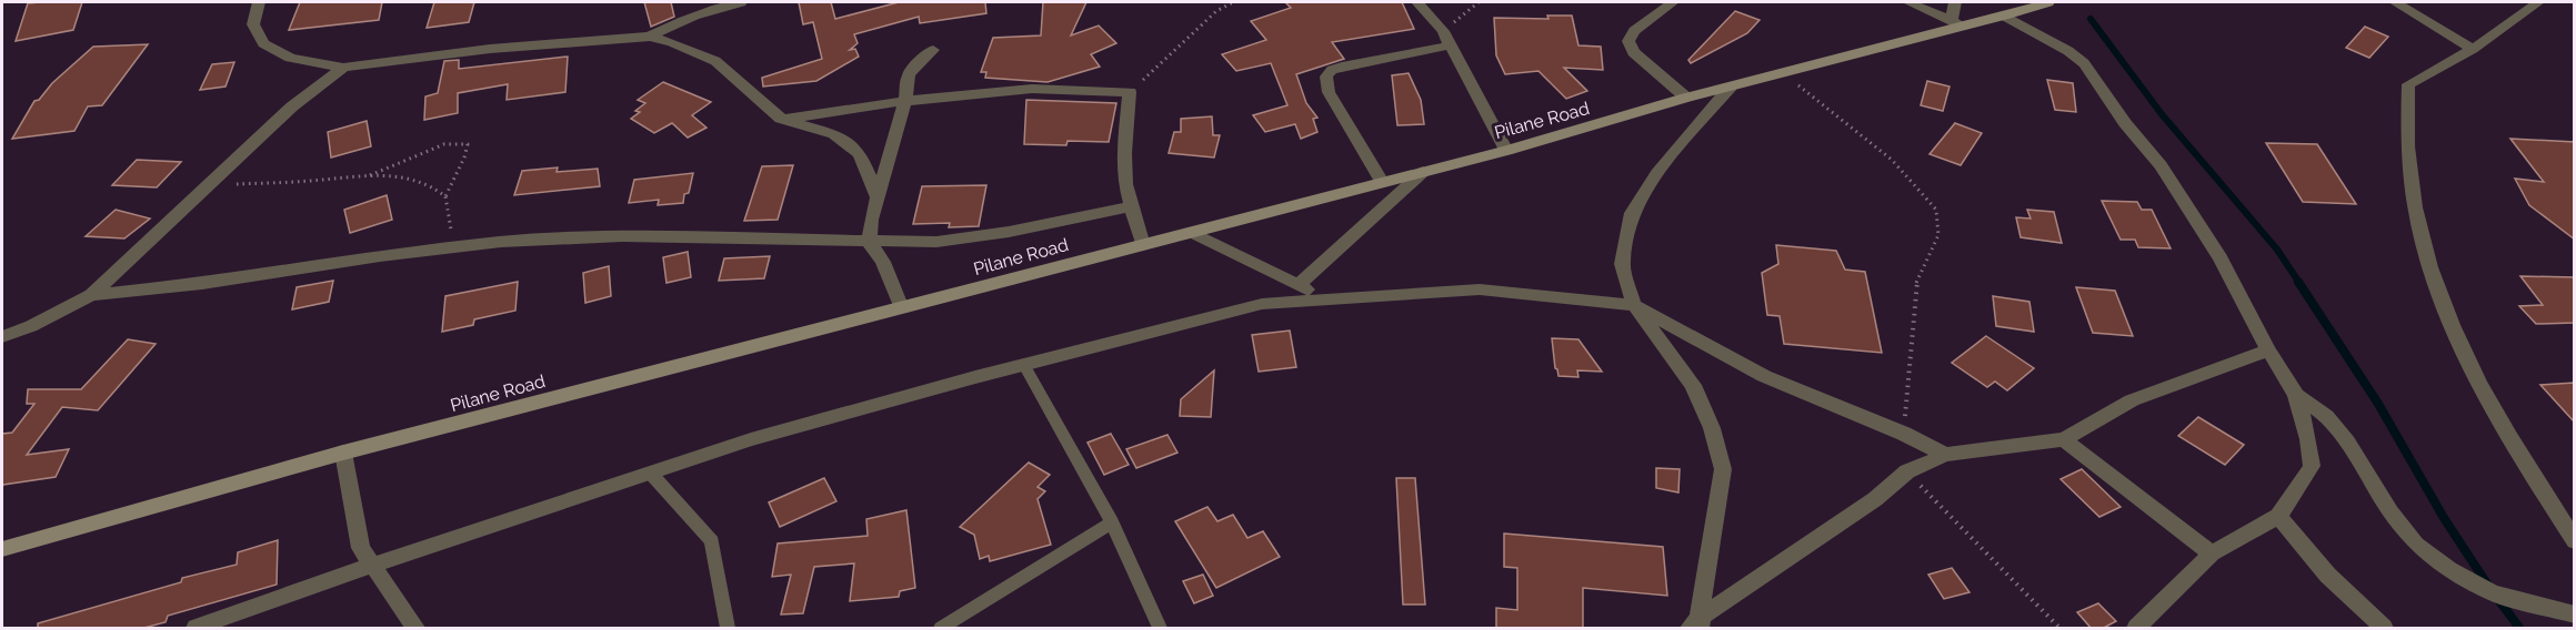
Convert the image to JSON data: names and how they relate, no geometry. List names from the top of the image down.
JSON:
{
  "streets": {
    "main road": ["Pilane Road"]
  }
}
